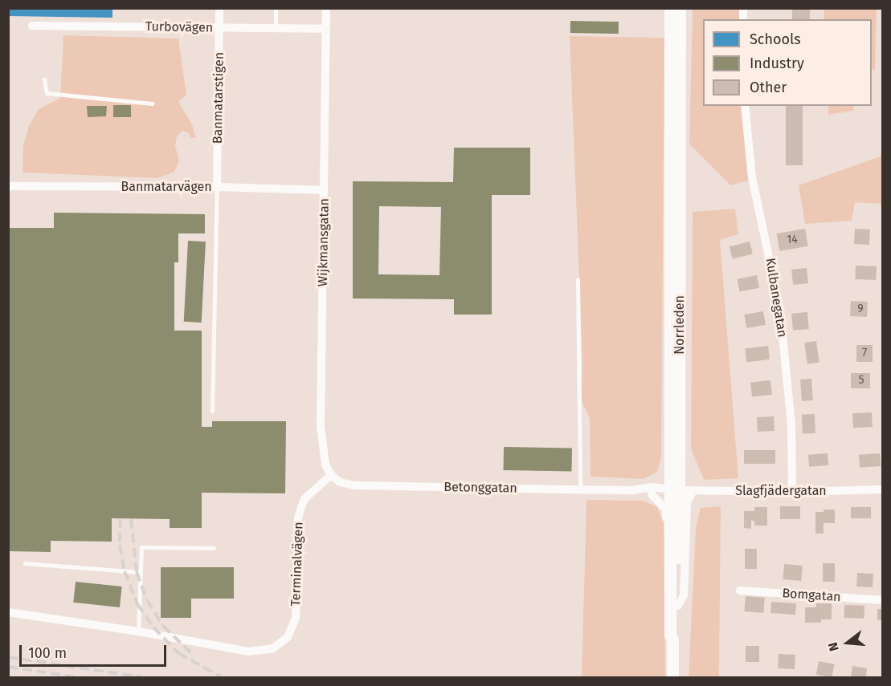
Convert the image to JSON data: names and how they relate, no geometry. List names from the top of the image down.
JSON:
{
  "streets": {
    "main road": ["Norrleden"],
    "street": [
      "Turbovägen",
      "Banmatarstigen",
      "Banmatarvägen",
      "Wijkmansgatan",
      "Kulbanegatan",
      "Betonggatan",
      "Slagfjädergatan",
      "Terminalvägen",
      "Bomgatan"
    ]
  },
  "crossings": [
    ["Turbovägen", "Banmatarstigen"],
    ["Turbovägen", "Wijkmansgatan"],
    ["Banmatarstigen", "Banmatarvägen"],
    ["Banmatarvägen", "Wijkmansgatan"],
    ["Wijkmansgatan", "Betonggatan"],
    ["Wijkmansgatan", "Terminalvägen"],
    ["Kulbanegatan", "Slagfjädergatan"],
    ["Norrleden", "Betonggatan"],
    ["Norrleden", "Slagfjädergatan"],
    ["Betonggatan", "Slagfjädergatan"],
    ["Betonggatan", "Terminalvägen"]
  ],
  "house_numbers": [
    "14",
    "9",
    "7",
    "5"
  ],
  "legend": ["Schools", "Industry", "Other"],
  "scale_bar": "100 m",
  "north": "left"
}
